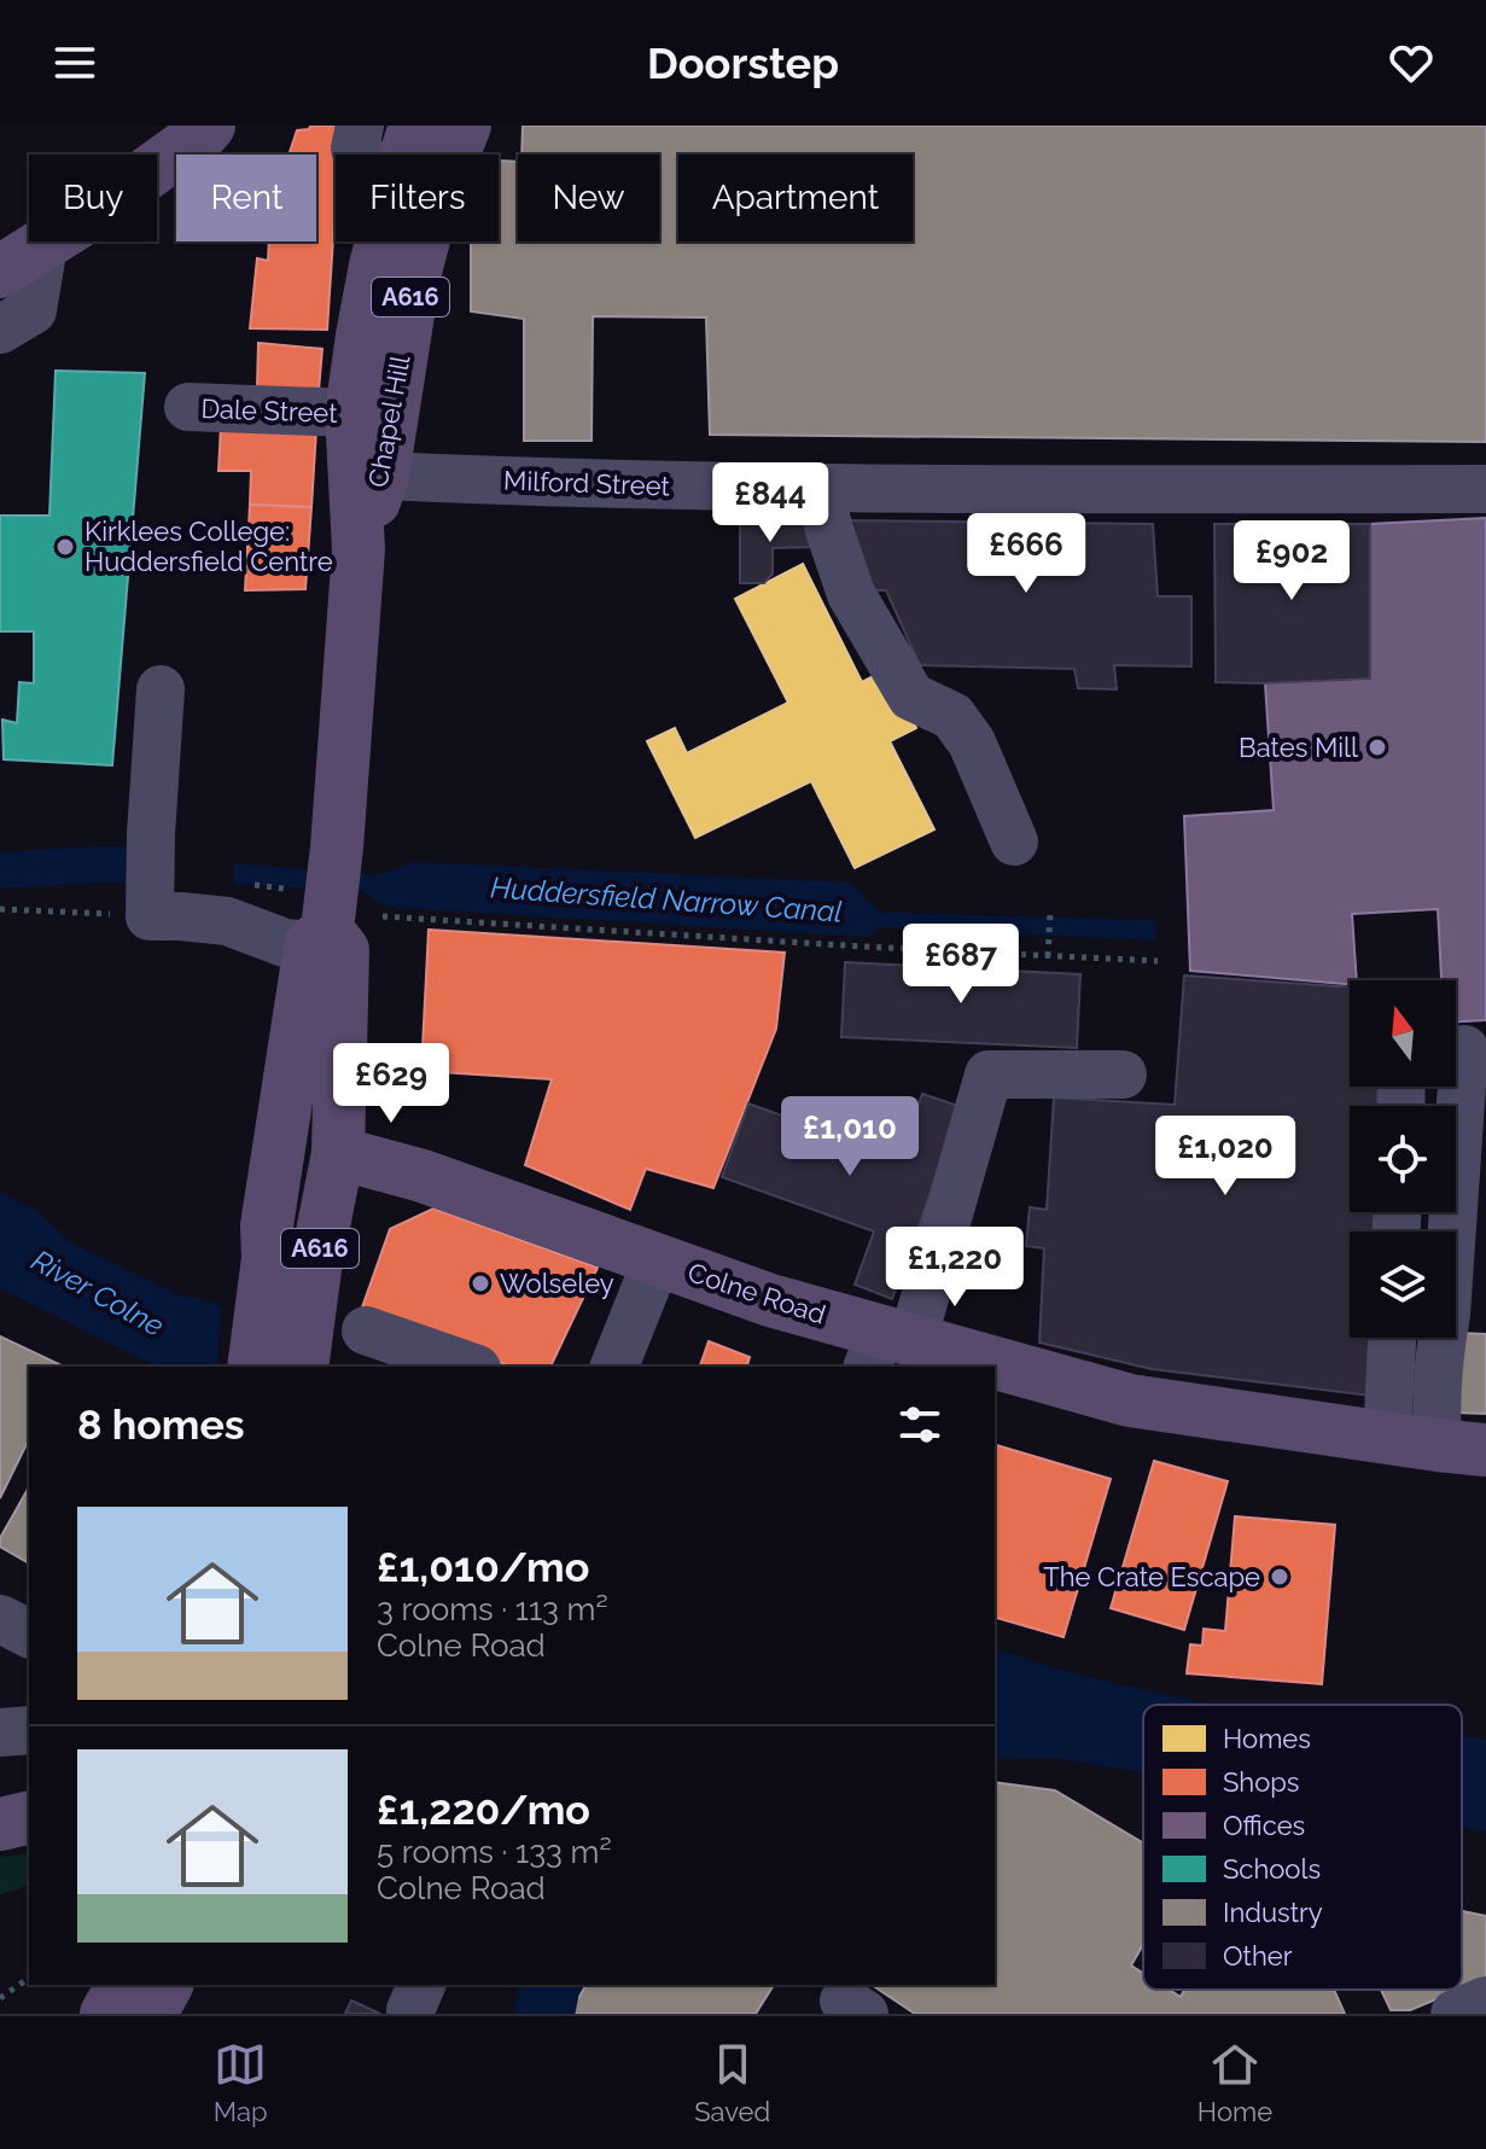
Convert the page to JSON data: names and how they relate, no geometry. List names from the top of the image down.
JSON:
{
  "streets": {
    "main road": ["A616", "Chapel Hill", "Colne Road"],
    "street": ["Dale Street", "Milford Street"]
  },
  "crossings": [
    ["Dale Street", "Chapel Hill"],
    ["Chapel Hill", "Milford Street"],
    ["Chapel Hill", "Colne Road"]
  ],
  "water": ["Huddersfield Narrow Canal", "River Colne"],
  "places": [
    "Kirklees College: Huddersfield Centre",
    "Bates Mill",
    "Wolseley",
    "The Crate Escape"
  ],
  "legend": [
    "Homes",
    "Shops",
    "Offices",
    "Schools",
    "Industry",
    "Other"
  ],
  "north": "top",
  "page": {
    "header": "Doorstep",
    "chip": [
      "Buy",
      "Rent",
      "Filters",
      "New",
      "Apartment"
    ],
    "price": [
      "£844",
      "£666",
      "£902",
      "£687",
      "£629",
      "£1,010",
      "£1,020",
      "£1,220"
    ],
    "heading": "8 homes",
    "list": [
      {
        "name": "£1,010/mo",
        "note": "3 rooms · 113 m² · Colne Road"
      },
      {
        "name": "£1,220/mo",
        "note": "5 rooms · 133 m² · Colne Road"
      }
    ],
    "tabs": ["Map", "Saved", "Home"]
  }
}
